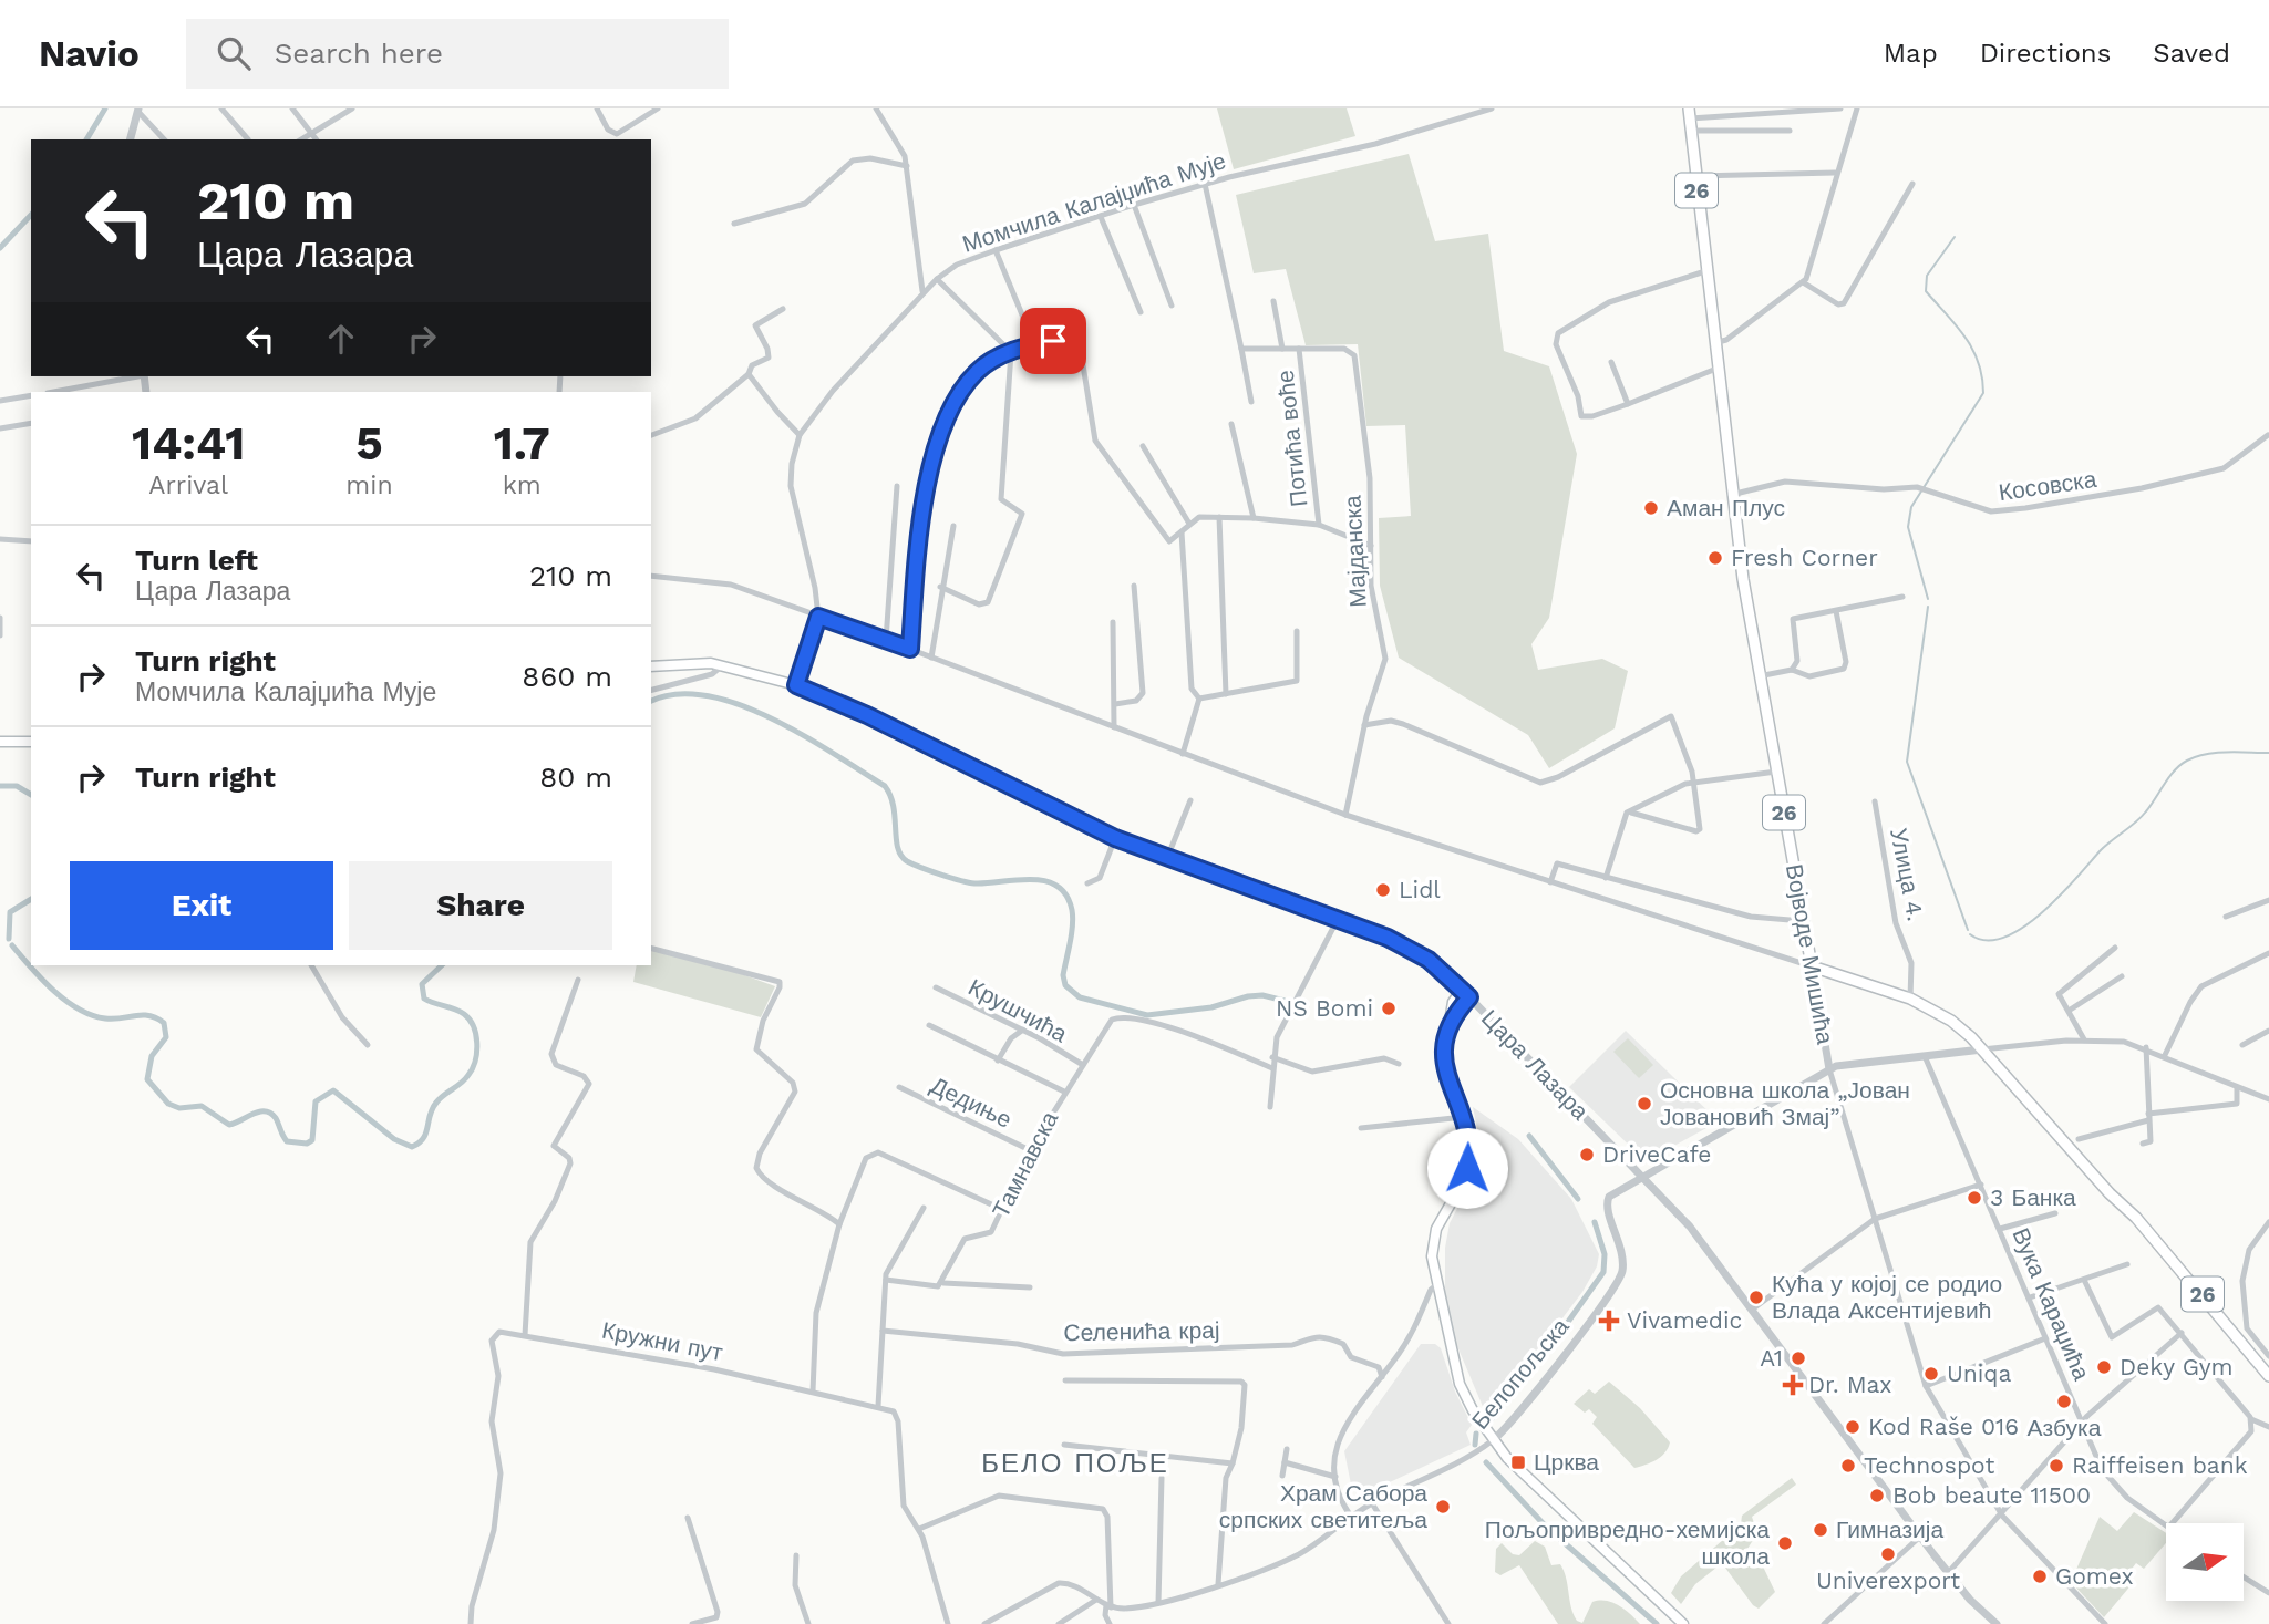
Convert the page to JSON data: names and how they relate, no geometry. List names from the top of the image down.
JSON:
{
  "streets": {
    "main road": ["26", "Војводе Мишића", "Цара Лазара"],
    "street": [
      "Момчила Калајџића Мује",
      "Потића воће",
      "Косовска",
      "Мајданска",
      "Улица 4.",
      "Крушчића",
      "Дедиње",
      "Тамнавска",
      "Вука Караџића",
      "Селенића крај",
      "Кружни пут",
      "Белопољска"
    ]
  },
  "crossings": [
    ["26", "Улица 4."],
    ["26", "Војводе Мишића"],
    ["Момчила Калајџића Мује", "Цара Лазара"],
    ["Потића воће", "Мајданска"],
    ["Косовска", "Војводе Мишића"],
    ["Крушчића", "Тамнавска"],
    ["Цара Лазара", "Белопољска"],
    ["Дедиње", "Тамнавска"]
  ],
  "districts": ["БЕЛО ПОЉЕ"],
  "places": {
    "other": [
      "Аман Плус",
      "Fresh Corner",
      "Lidl",
      "NS Bomi",
      "Основна школа „Јован Јовановић Змај”",
      "DriveCafe",
      "3 Банка",
      "Кућа у којој се родио Влада Аксентијевић",
      "A1",
      "Deky Gym",
      "Uniqa",
      "Азбука",
      "Kod Raše 016",
      "Technospot",
      "Raiffeisen bank",
      "Bob beaute 11500",
      "Храм Сабора српских светитеља",
      "Гимназија",
      "Пољопривредно-хемијска школа",
      "Univerexport",
      "Gomex"
    ],
    "health": ["Vivamedic", "Dr. Max"],
    "transit": ["Црква"]
  },
  "north": "right",
  "page": {
    "header": "Navio",
    "search": "Search here",
    "nav": ["Map", "Directions", "Saved"],
    "turn": ["210 m", "Цара Лазара"],
    "eta": [
      "14:41",
      "Arrival",
      "5",
      "min",
      "1.7",
      "km"
    ],
    "list": [
      {
        "name": "Turn left",
        "note": "Цара Лазара",
        "value": "210 m"
      },
      {
        "name": "Turn right",
        "note": "Момчила Калајџића Мује",
        "value": "860 m"
      },
      {
        "name": "Turn right",
        "value": "80 m"
      }
    ],
    "buttons": ["Exit", "Share"]
  }
}
